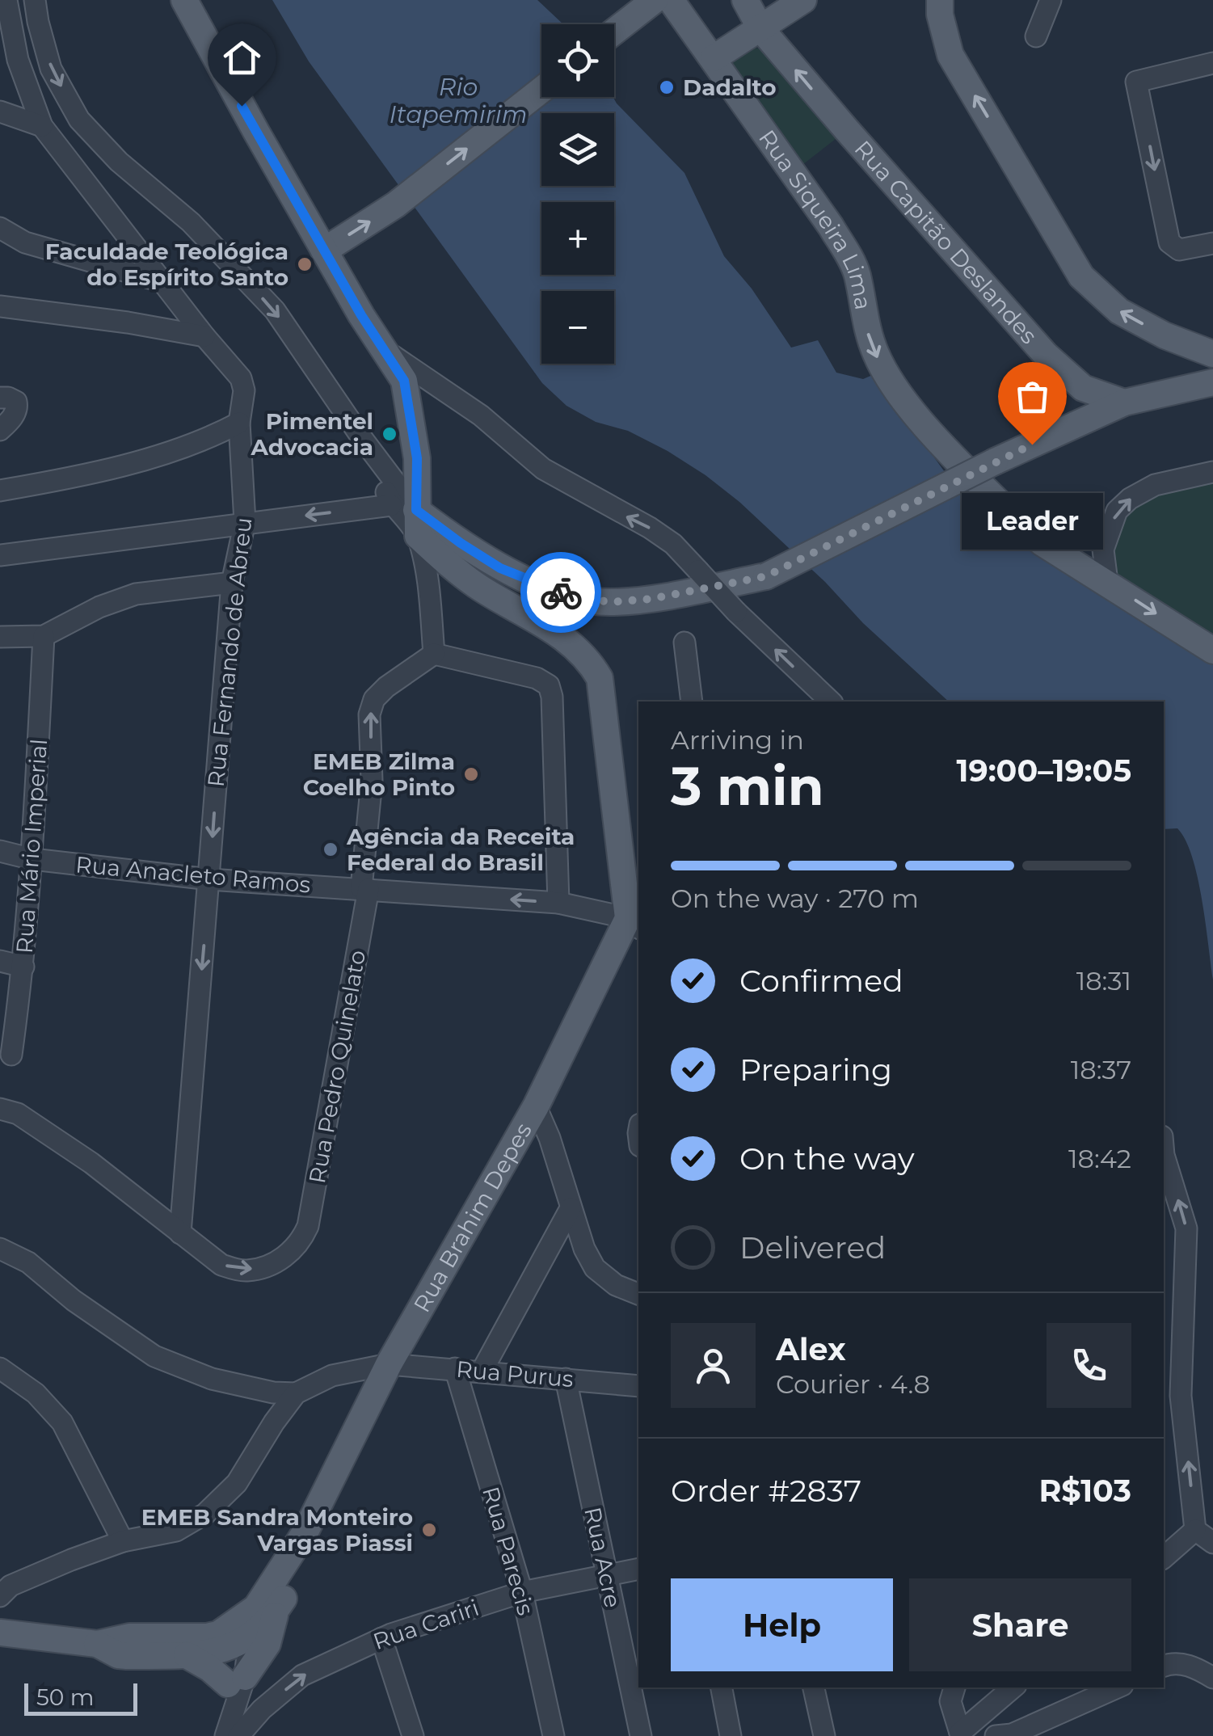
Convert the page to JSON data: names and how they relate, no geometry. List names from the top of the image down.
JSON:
{
  "streets": {
    "main road": ["Rua Siqueira Lima", "Rua Capitão Deslandes", "Rua Brahim Depes"],
    "street": [
      "Rua Fernando de Abreu",
      "Rua Mário Imperial",
      "Rua Anacleto Ramos",
      "Rua Pedro Quinelato",
      "Rua Purus",
      "Rua Parecis",
      "Rua Acre",
      "Rua Cariri"
    ]
  },
  "crossings": [
    ["Rua Fernando de Abreu", "Rua Anacleto Ramos"],
    ["Rua Fernando de Abreu", "Rua Pedro Quinelato"],
    ["Rua Mário Imperial", "Rua Anacleto Ramos"],
    ["Rua Anacleto Ramos", "Rua Pedro Quinelato"],
    ["Rua Anacleto Ramos", "Rua Brahim Depes"],
    ["Rua Brahim Depes", "Rua Purus"],
    ["Rua Purus", "Rua Parecis"],
    ["Rua Purus", "Rua Acre"],
    ["Rua Parecis", "Rua Cariri"],
    ["Rua Acre", "Rua Cariri"]
  ],
  "one_way": ["Rua Fernando de Abreu", "Rua Pedro Quinelato", "Rua Cariri"],
  "water": ["Rio Itapemirim"],
  "places": [
    "Dadalto",
    "Faculdade Teológica do Espírito Santo",
    "Pimentel Advocacia",
    "Leader",
    "EMEB Zilma Coelho Pinto",
    "Agência da Receita Federal do Brasil",
    "EMEB Sandra Monteiro Vargas Piassi"
  ],
  "scale_bar": "50 m",
  "page": {
    "map_buttons": ["+", "−"],
    "bubble": "Leader",
    "heading": ["3 min", "Arriving in", "19:00–19:05"],
    "panel": [
      "Alex",
      "Courier · 4.8",
      "Order #2837",
      "R$103"
    ],
    "bar": "On the way · 270 m",
    "list": [
      ["Confirmed", "18:31"],
      ["Preparing", "18:37"],
      ["On the way", "18:42"],
      "Delivered"
    ],
    "buttons": ["Help", "Share"],
    "scale": "50 m"
  }
}
